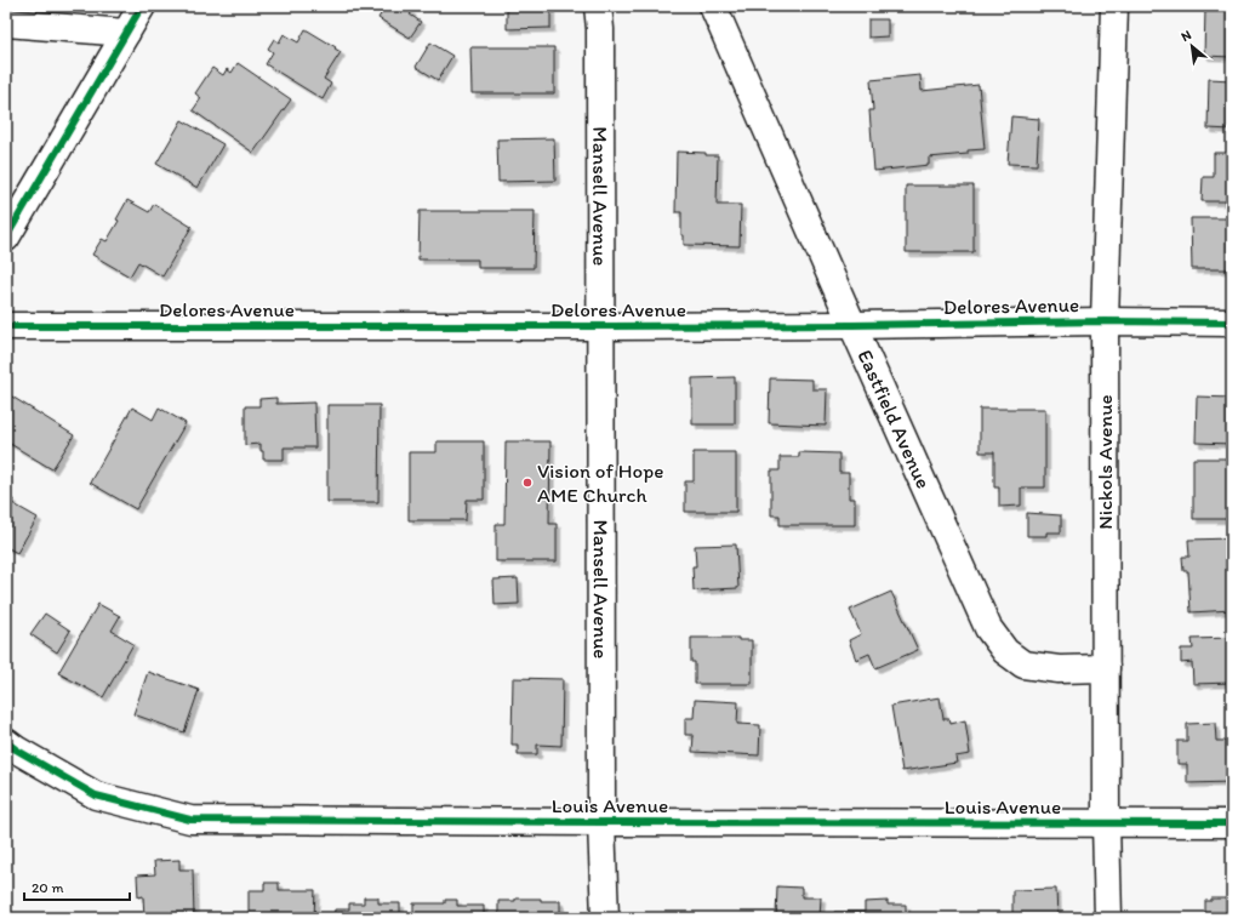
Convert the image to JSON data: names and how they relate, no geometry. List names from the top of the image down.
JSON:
{
  "streets": {
    "street": [
      "Mansell Avenue",
      "Delores Avenue",
      "Eastfield Avenue",
      "Nickols Avenue",
      "Louis Avenue"
    ]
  },
  "crossings": [
    ["Mansell Avenue", "Delores Avenue"],
    ["Mansell Avenue", "Louis Avenue"],
    ["Delores Avenue", "Eastfield Avenue"],
    ["Delores Avenue", "Nickols Avenue"],
    ["Eastfield Avenue", "Nickols Avenue"],
    ["Nickols Avenue", "Louis Avenue"]
  ],
  "places": ["Vision of Hope AME Church"],
  "scale_bar": "20 m",
  "north": "top left"
}
